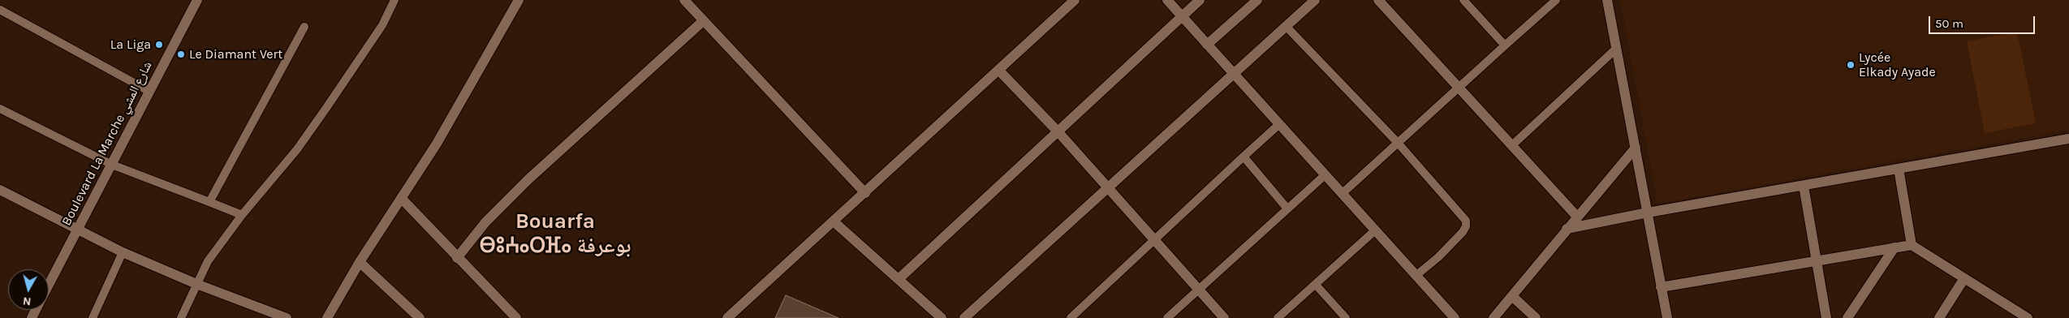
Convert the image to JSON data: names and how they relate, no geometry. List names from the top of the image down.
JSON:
{
  "streets": {
    "street": ["Boulevard La Marche شارع المشي"]
  },
  "districts": ["Bouarfa ⴱⵓⵄⴰⵔⴼⴰ بوعرفة"],
  "places": ["La Liga", "Le Diamant Vert", "Lycée Elkady Ayade"],
  "scale_bar": "50 m",
  "north": "bottom"
}
